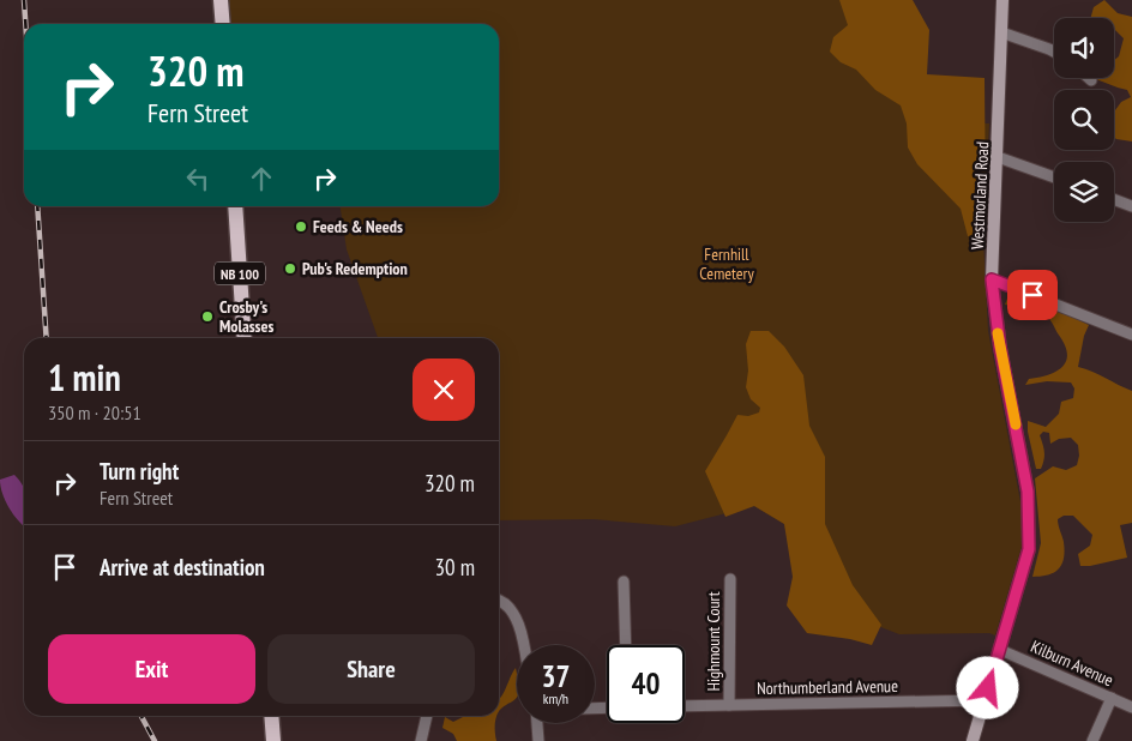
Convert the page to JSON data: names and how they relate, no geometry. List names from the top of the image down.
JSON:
{
  "streets": {
    "main road": ["NB 100"],
    "street": [
      "Westmorland Road",
      "Highmount Court",
      "Kilburn Avenue",
      "Northumberland Avenue"
    ]
  },
  "crossings": [
    ["Westmorland Road", "Kilburn Avenue"],
    ["Westmorland Road", "Northumberland Avenue"],
    ["Highmount Court", "Northumberland Avenue"]
  ],
  "parks": ["Fernhill Cemetery"],
  "places": ["Feeds & Needs", "Pub's Redemption", "Crosby's Molasses"],
  "page": {
    "turn": ["320 m", "Fern Street"],
    "heading": ["1 min", "350 m · 20:51"],
    "list": [
      {
        "name": "Turn right",
        "note": "Fern Street",
        "value": "320 m"
      },
      {
        "name": "Arrive at destination",
        "value": "30 m"
      }
    ],
    "buttons": ["Exit", "Share"],
    "speed": "37 km/h",
    "limit": "40"
  }
}
